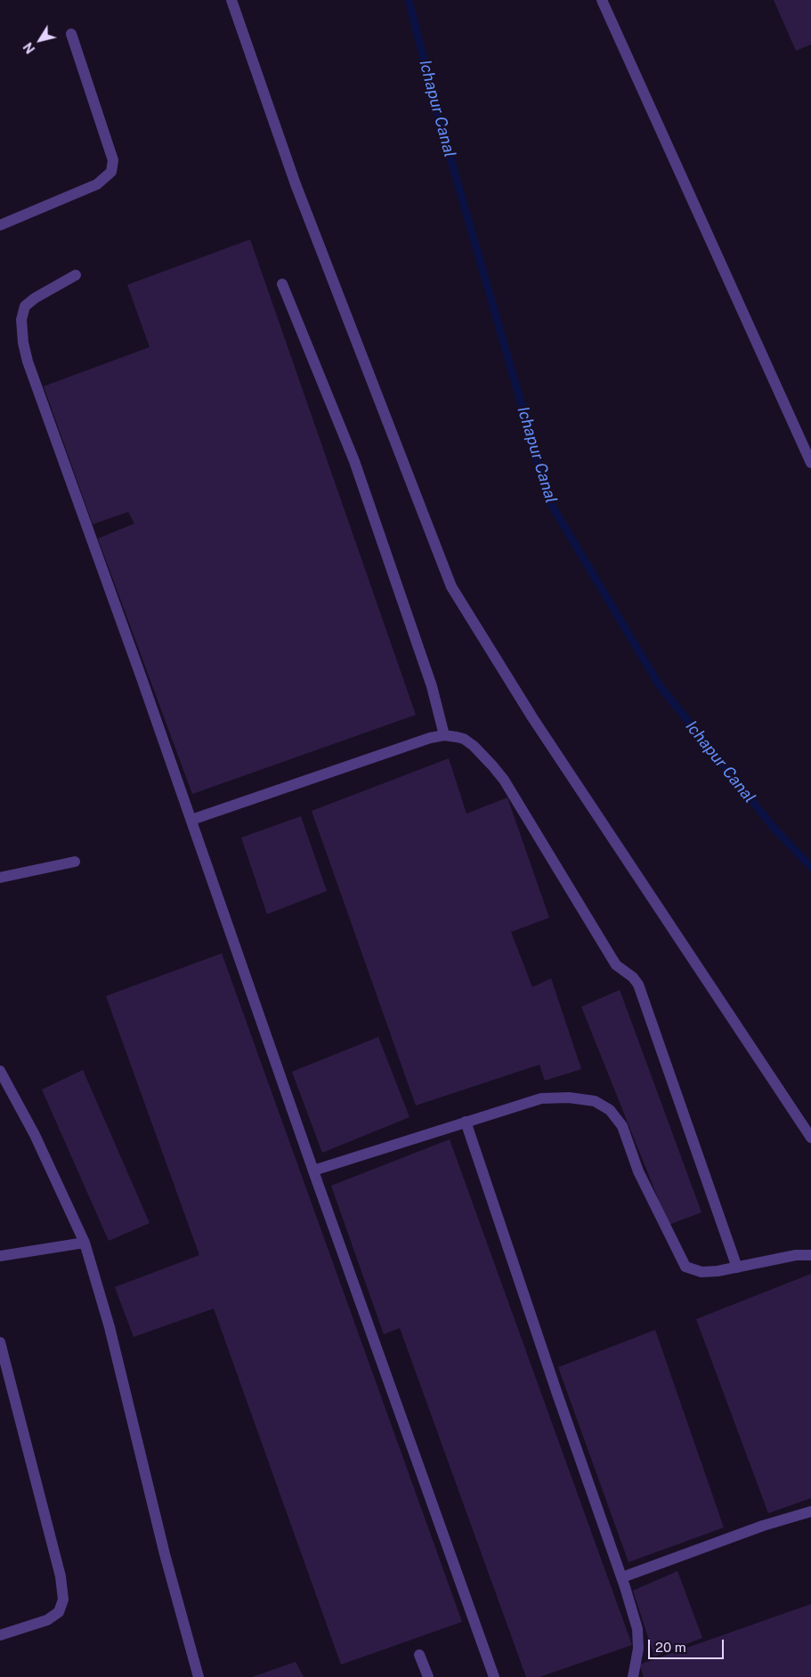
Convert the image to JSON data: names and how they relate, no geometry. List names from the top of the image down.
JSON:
{
  "water": ["Ichapur Canal"],
  "scale_bar": "20 m",
  "north": "bottom left"
}
